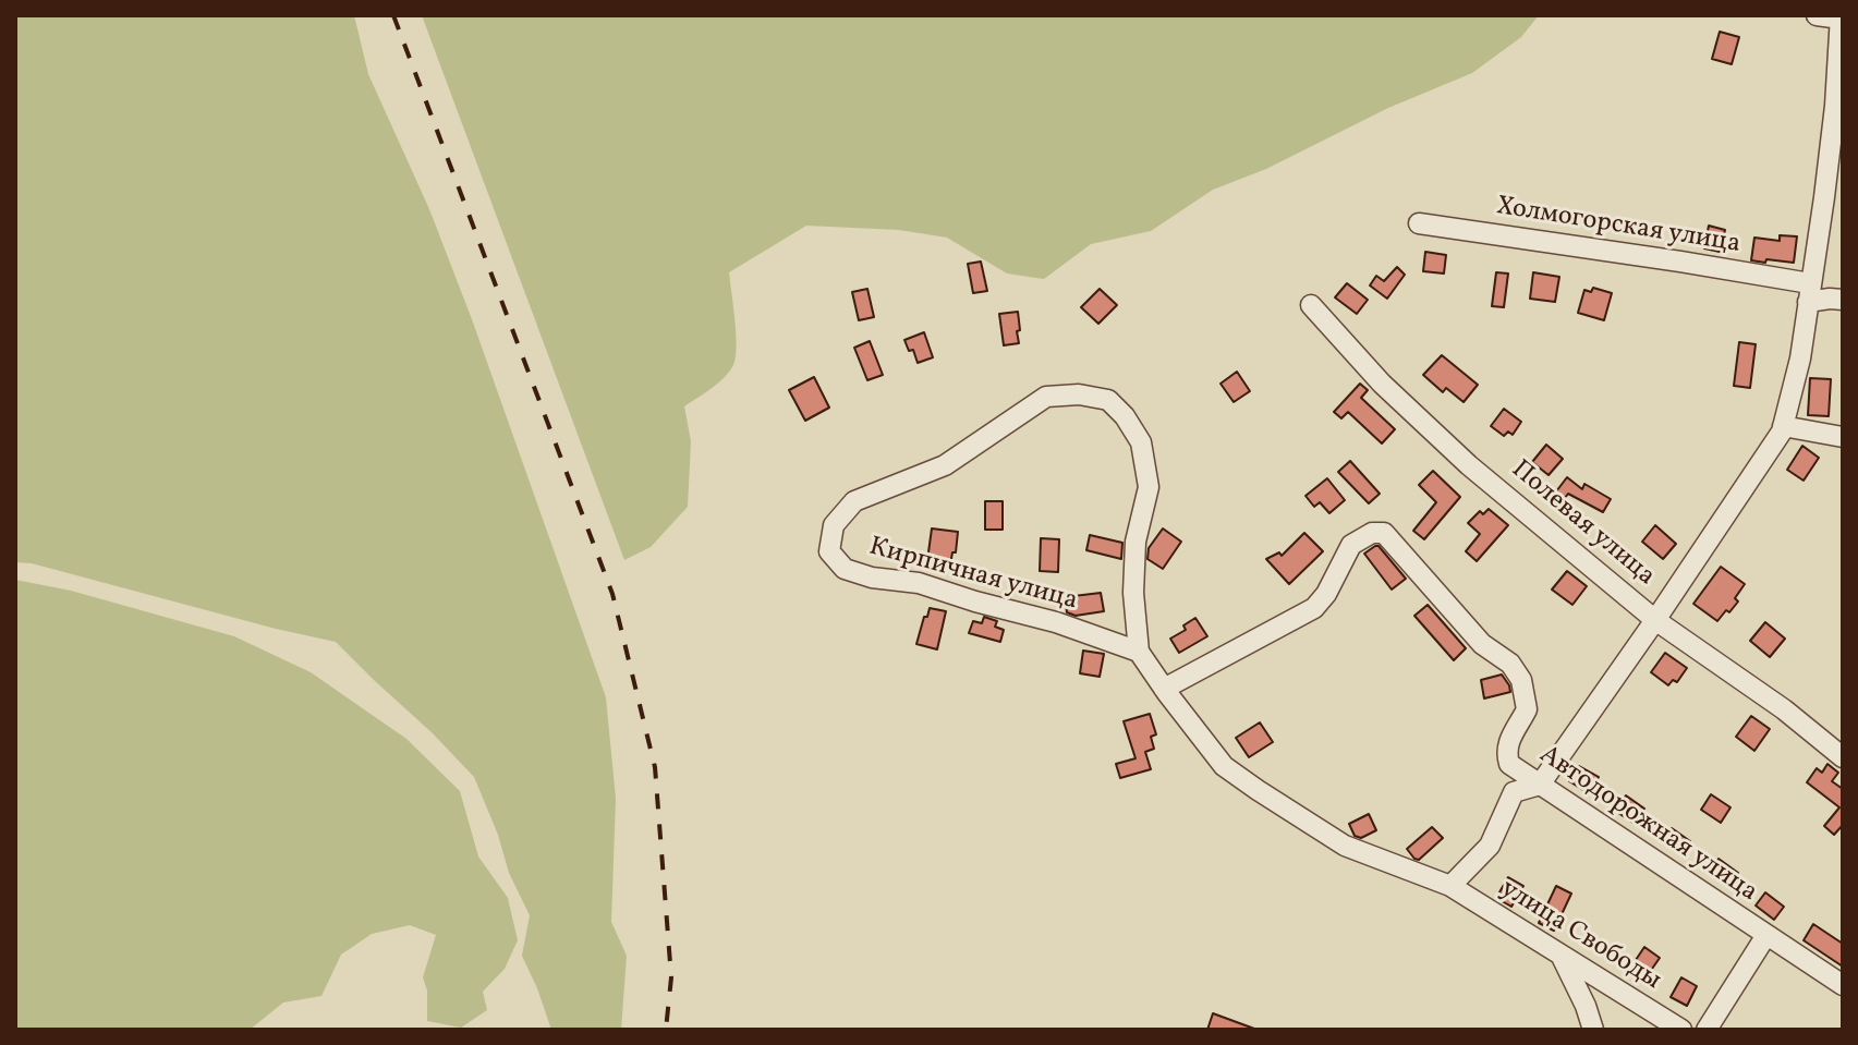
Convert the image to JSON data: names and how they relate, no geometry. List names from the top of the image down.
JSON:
{
  "streets": {
    "street": [
      "Холмогорская улица",
      "Полевая улица",
      "Кирпичная улица",
      "Автодорожная улица",
      "улица Свободы"
    ]
  },
  "crossings": [
    ["Кирпичная улица", "Автодорожная улица"],
    ["Кирпичная улица", "улица Свободы"]
  ]
}
